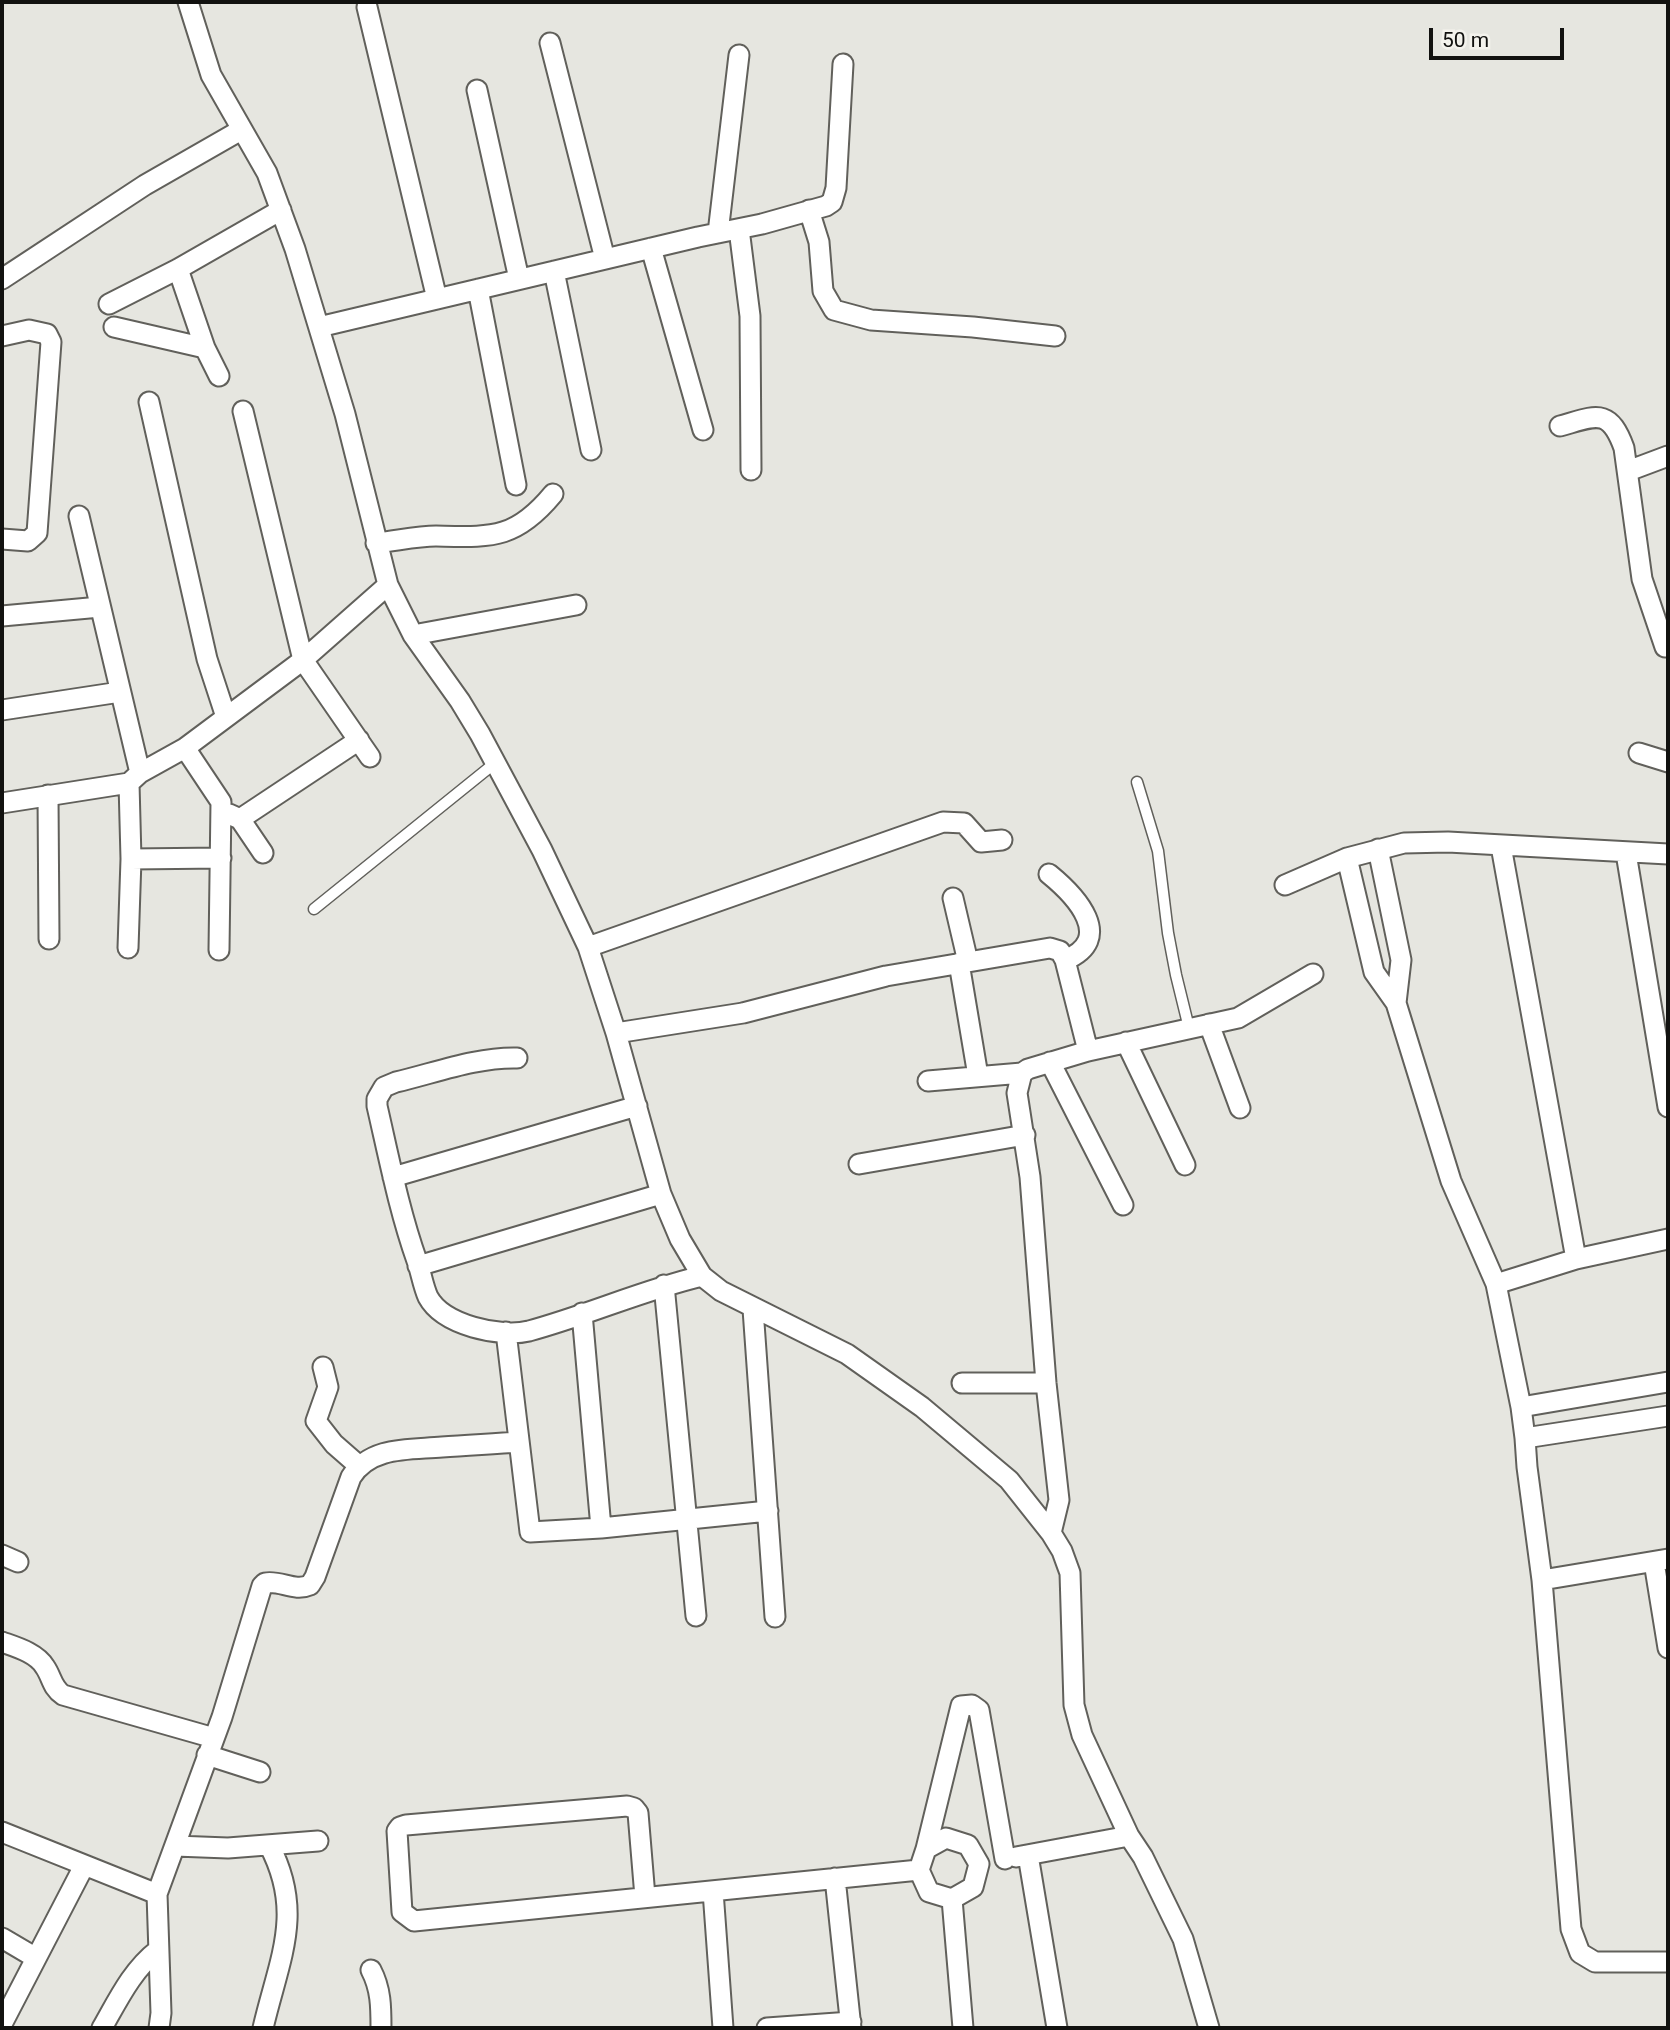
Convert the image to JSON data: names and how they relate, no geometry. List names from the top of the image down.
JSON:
{
  "scale_bar": "50 m"
}
